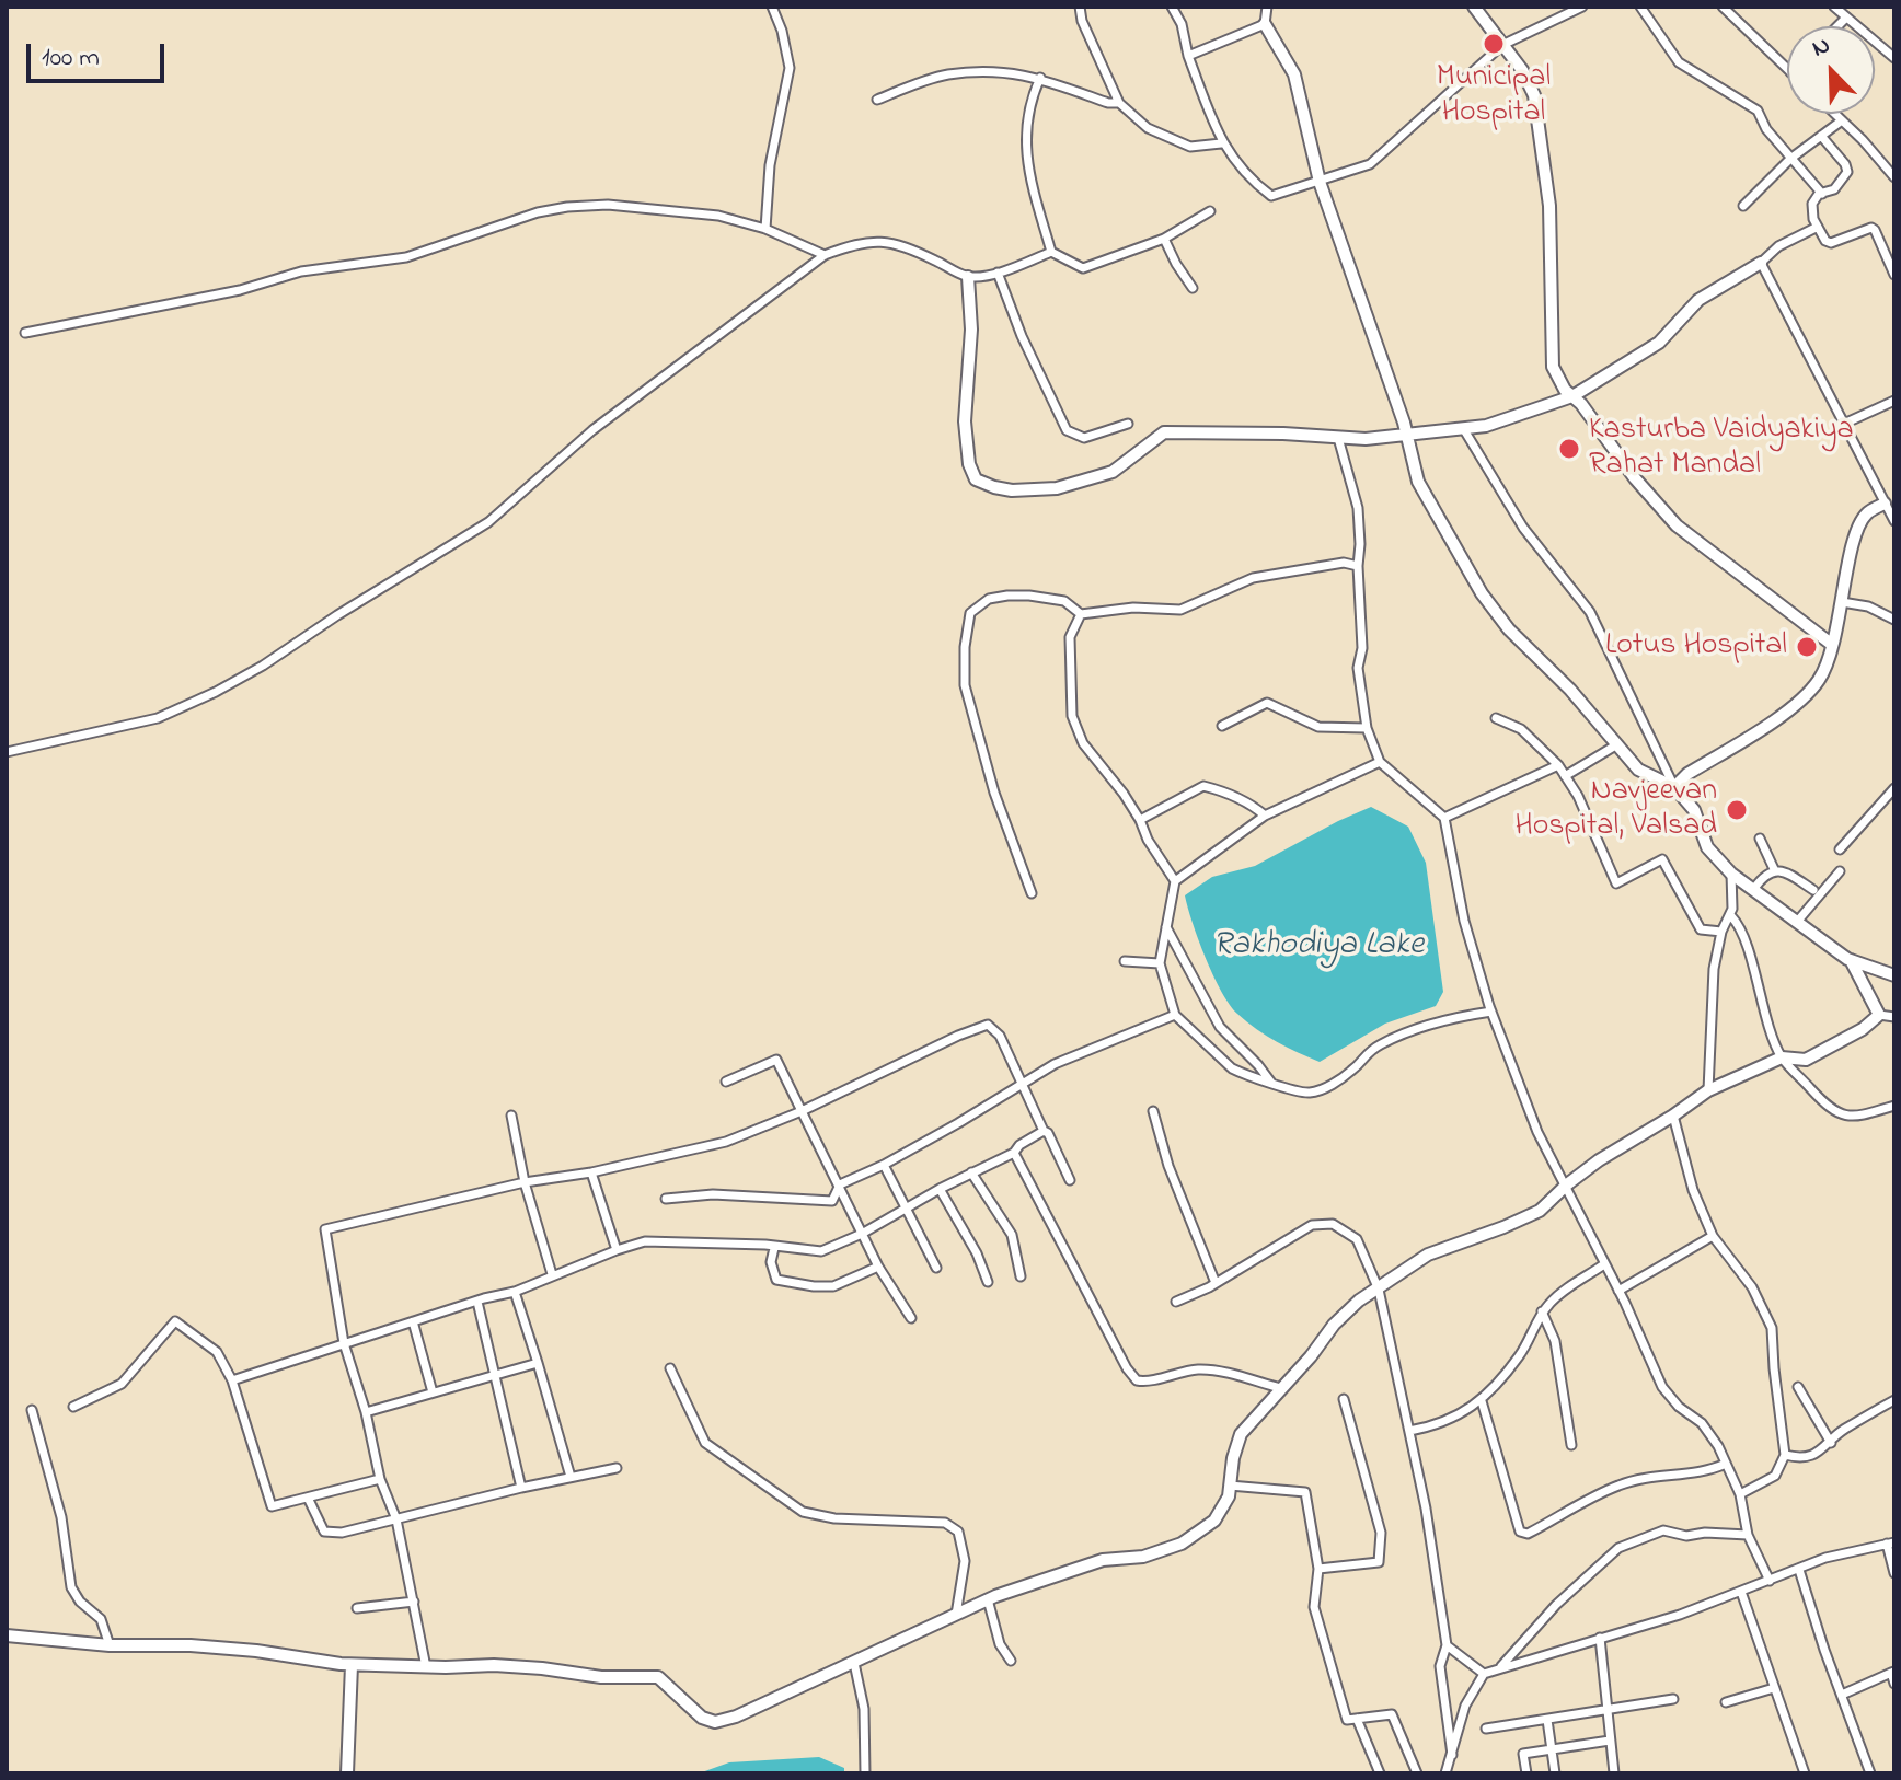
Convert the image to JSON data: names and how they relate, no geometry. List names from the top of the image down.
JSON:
{
  "water": ["Rakhodiya Lake"],
  "places": [
    "Municipal Hospital",
    "Kasturba Vaidyakiya Rahat Mandal",
    "Lotus Hospital",
    "Navjeevan Hospital, Valsad"
  ],
  "scale_bar": "100 m",
  "north": "top left"
}
